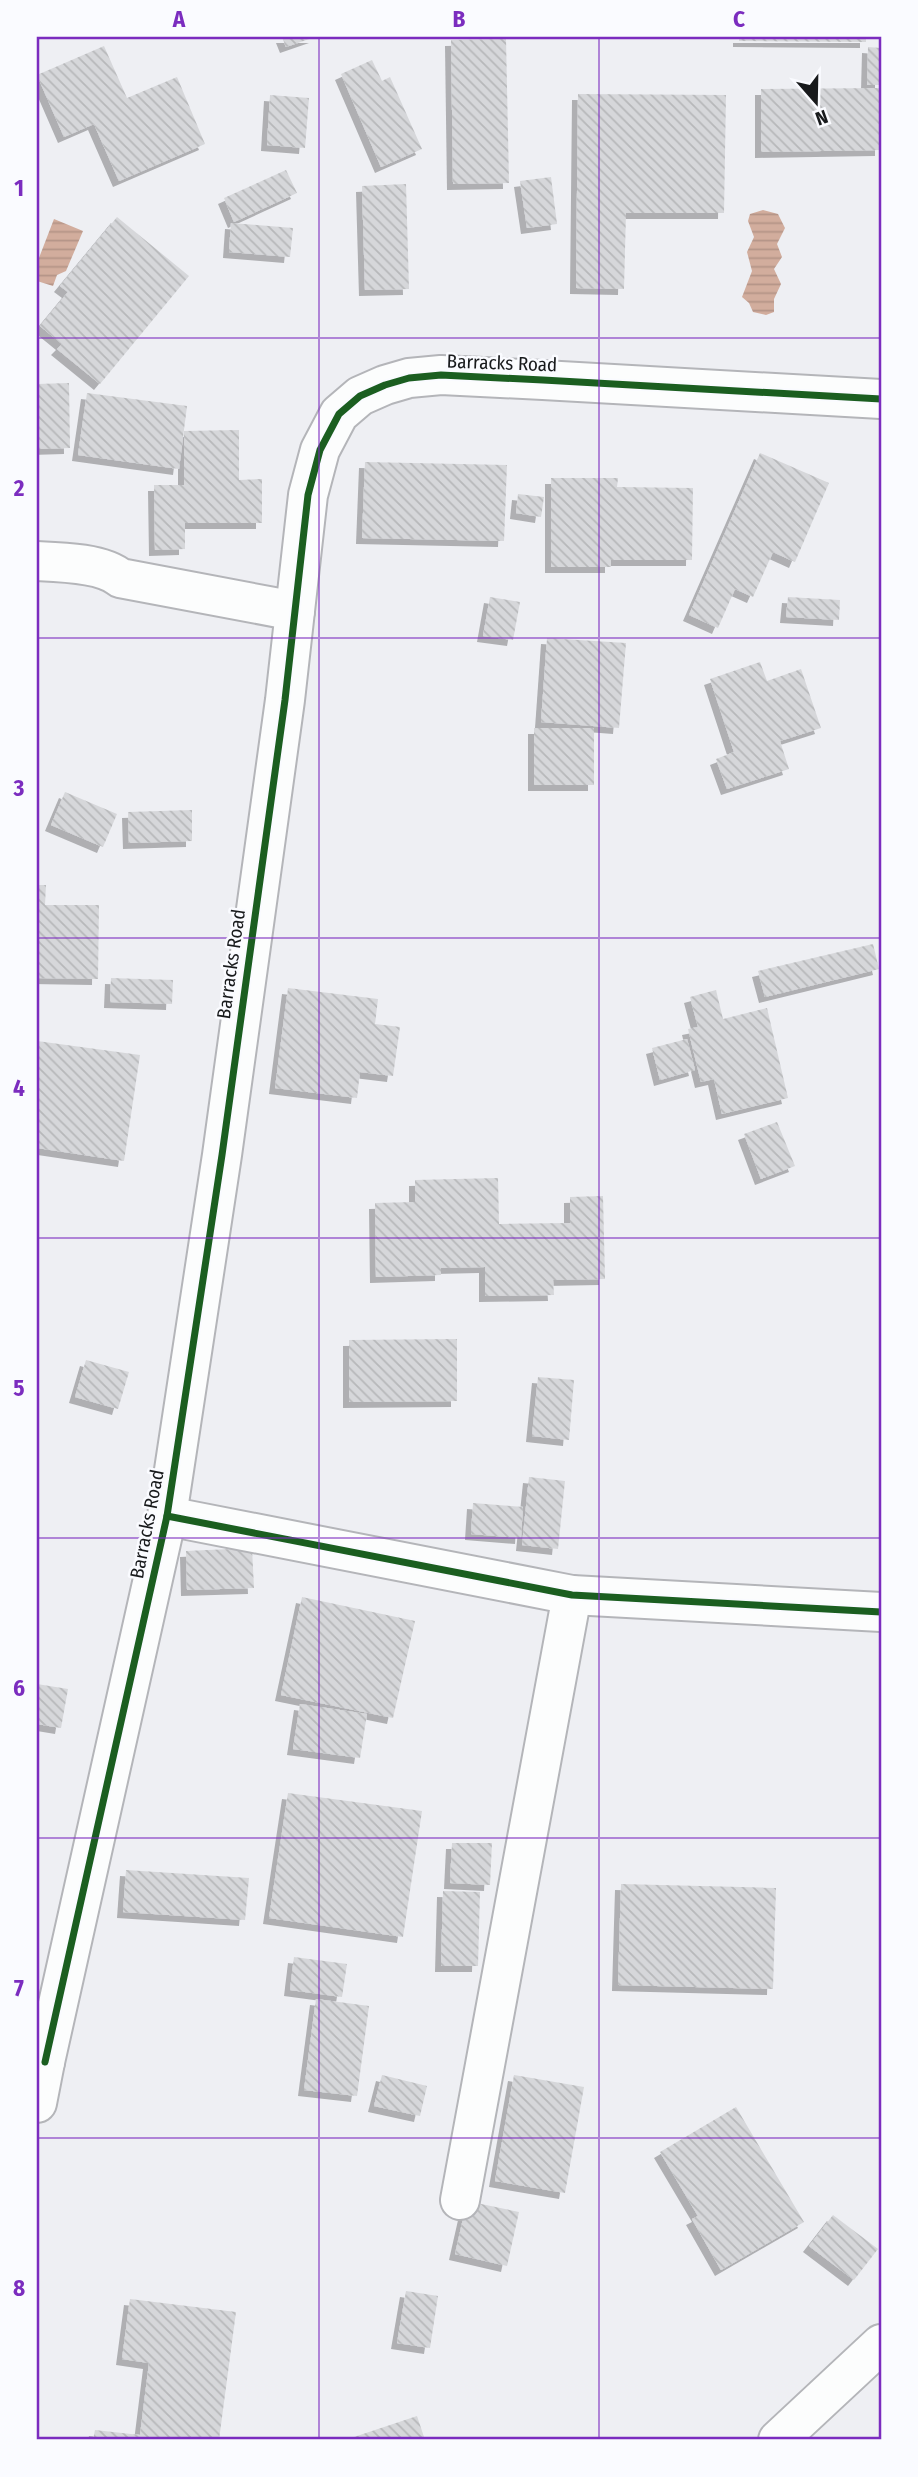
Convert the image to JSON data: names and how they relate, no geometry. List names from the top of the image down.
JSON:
{
  "streets": {
    "street": ["Barracks Road"]
  },
  "north": "bottom",
  "grid": {
    "columns": ["A", "B", "C"],
    "rows": [
      "1",
      "2",
      "3",
      "4",
      "5",
      "6",
      "7",
      "8"
    ]
  }
}
